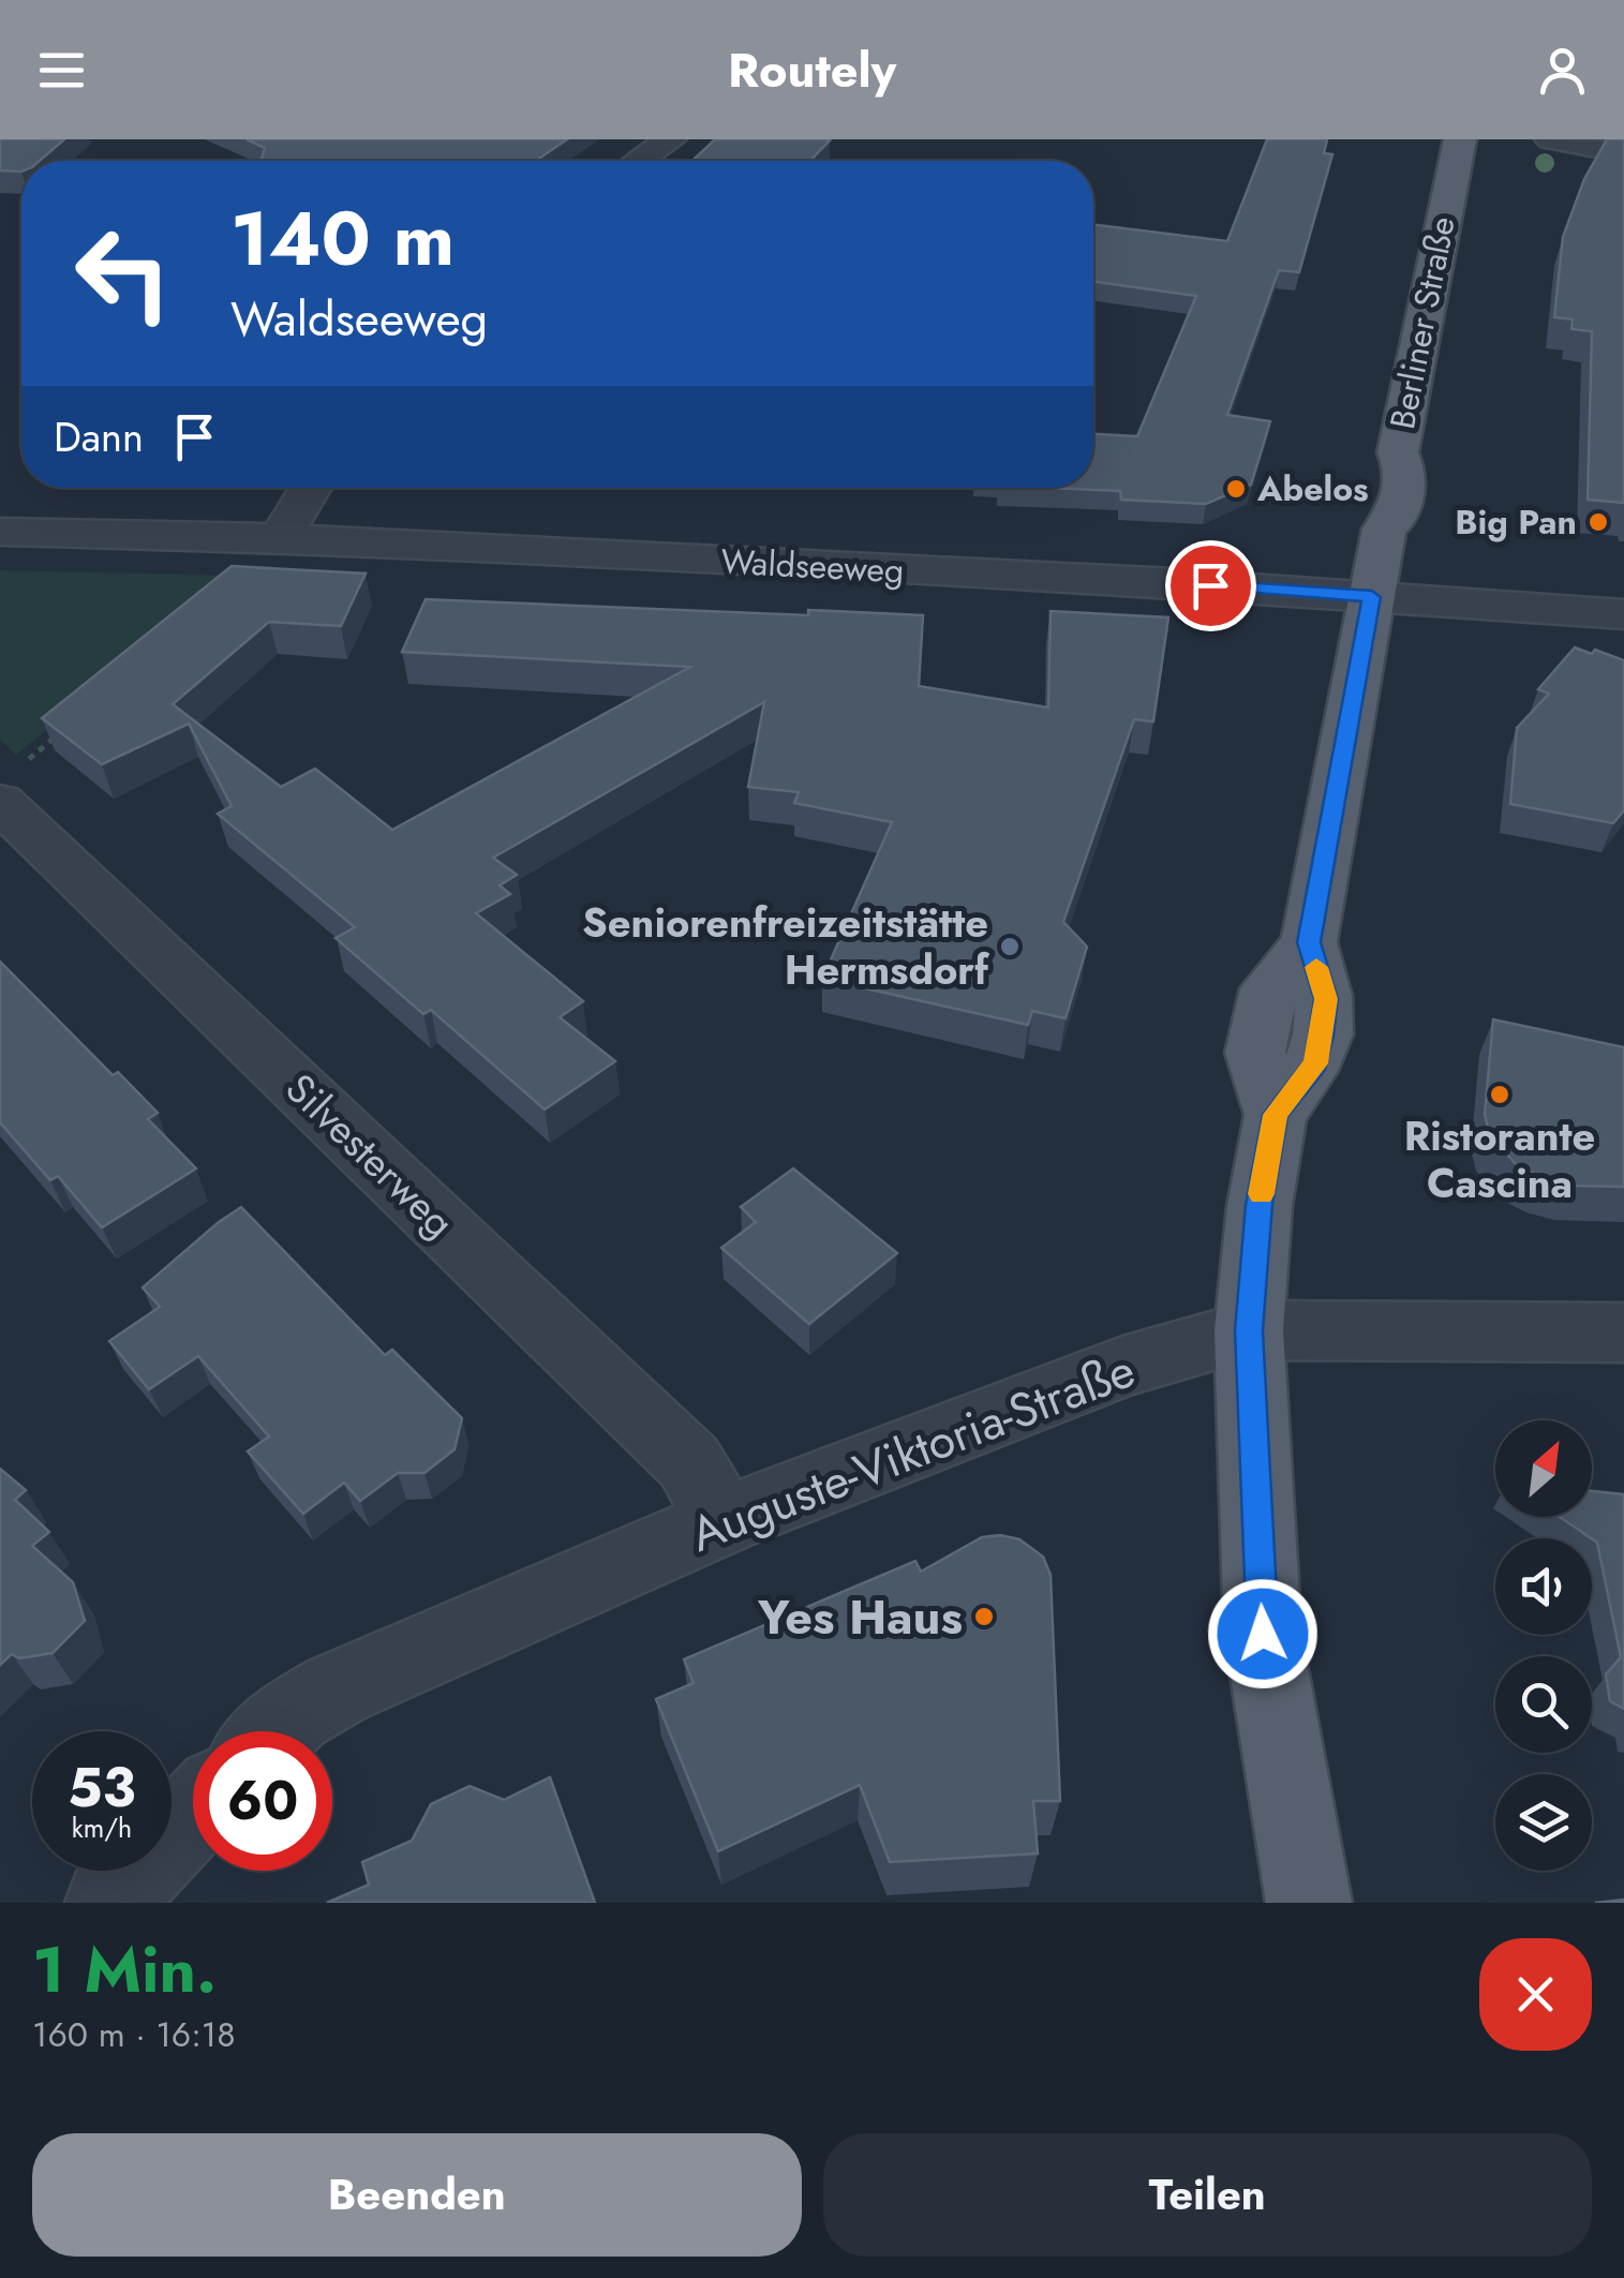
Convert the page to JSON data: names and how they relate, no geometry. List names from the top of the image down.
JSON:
{
  "streets": {
    "main road": ["Berliner Straße"],
    "street": ["Waldseeweg", "Silvesterweg", "Auguste-Viktoria-Straße"]
  },
  "crossings": [
    ["Berliner Straße", "Waldseeweg"],
    ["Silvesterweg", "Auguste-Viktoria-Straße"]
  ],
  "places": [
    "Abelos",
    "Big Pan",
    "Seniorenfreizeitstätte Hermsdorf",
    "Ristorante Cascina",
    "Yes Haus"
  ],
  "north": "top right",
  "page": {
    "header": "Routely",
    "turn": ["140 m", "Waldseeweg"],
    "then": "Dann",
    "speed": "53 km/h",
    "limit": "60",
    "heading": ["1 Min.", "160 m · 16:18"],
    "buttons": ["Beenden", "Teilen"]
  }
}
